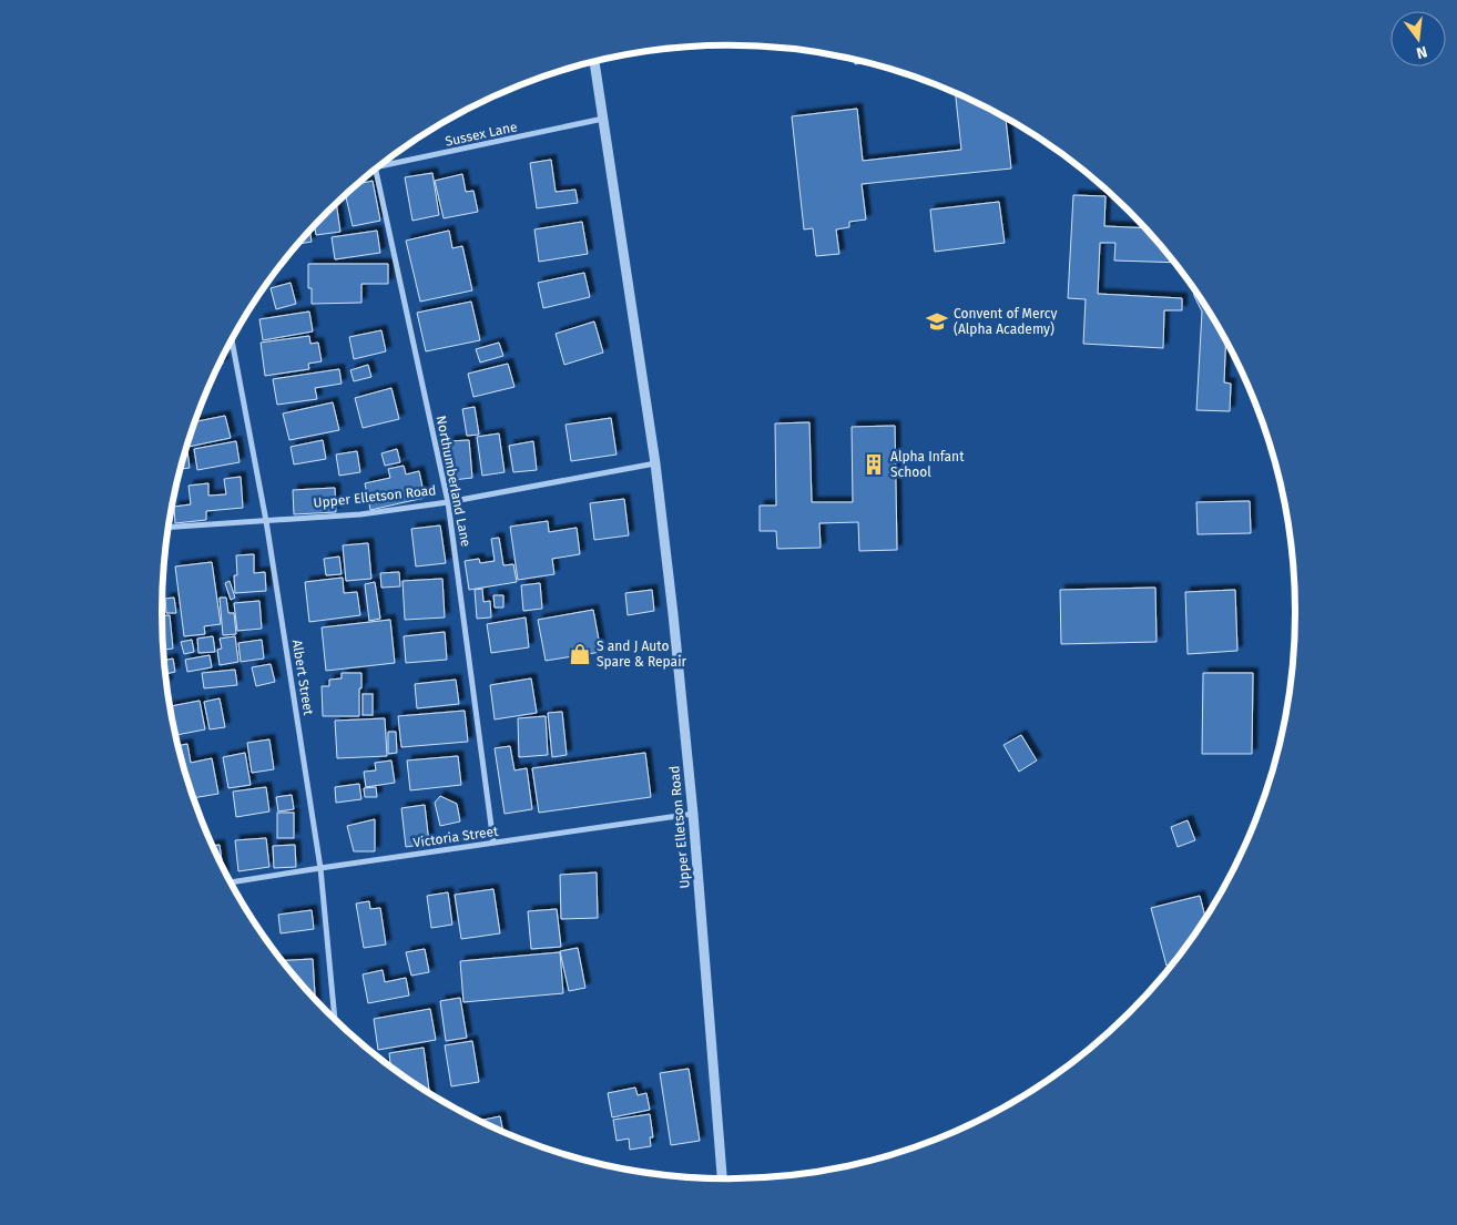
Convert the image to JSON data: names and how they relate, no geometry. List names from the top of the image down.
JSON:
{
  "streets": {
    "street": [
      "Sussex Lane",
      "Northumberland Lane",
      "Upper Elletson Road",
      "Albert Street",
      "Victoria Street"
    ]
  },
  "crossings": [
    ["Sussex Lane", "Upper Elletson Road"],
    ["Northumberland Lane", "Upper Elletson Road"],
    ["Northumberland Lane", "Victoria Street"],
    ["Upper Elletson Road", "Albert Street"],
    ["Upper Elletson Road", "Victoria Street"],
    ["Albert Street", "Victoria Street"]
  ],
  "places": {
    "school or university": ["Convent of Mercy (Alpha Academy)"],
    "building": ["Alpha Infant School"],
    "shop": ["S and J Auto Spare & Repair"]
  },
  "north": "bottom"
}
